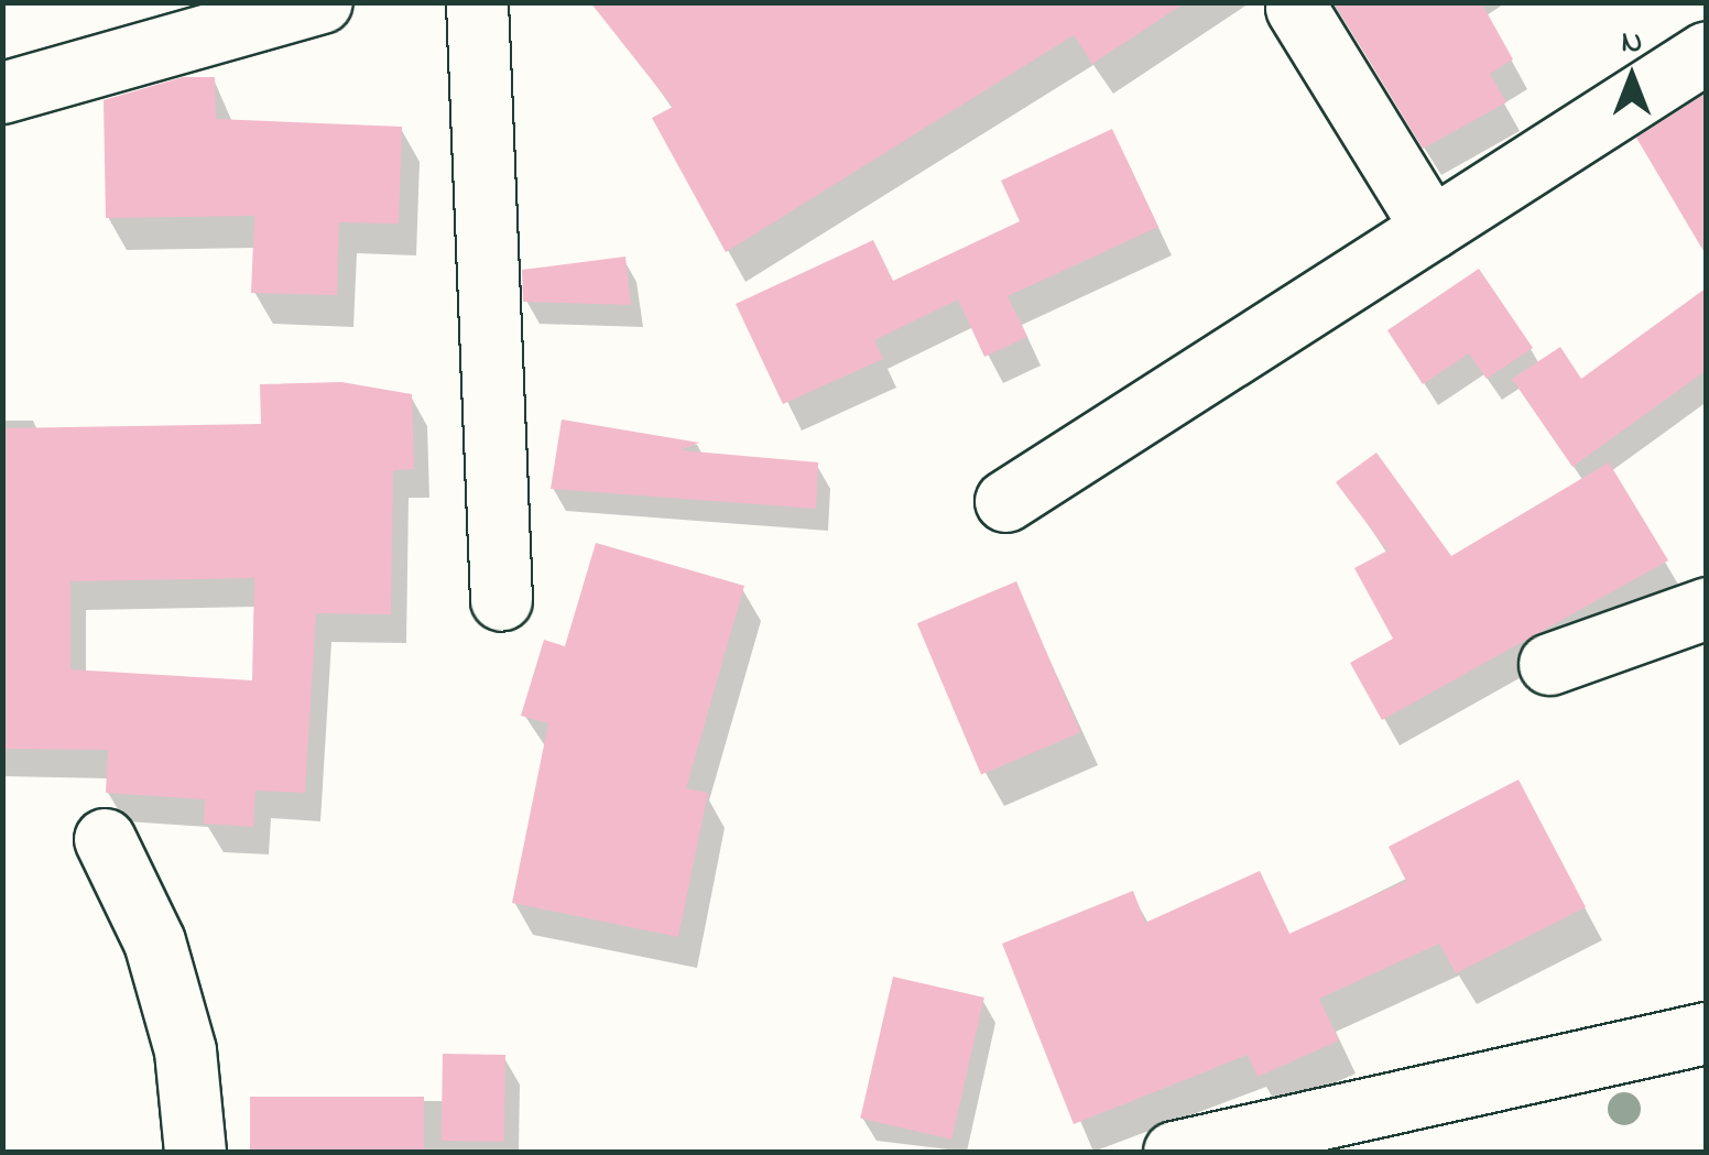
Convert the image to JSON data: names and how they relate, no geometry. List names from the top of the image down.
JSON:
{
  "north": "top"
}
